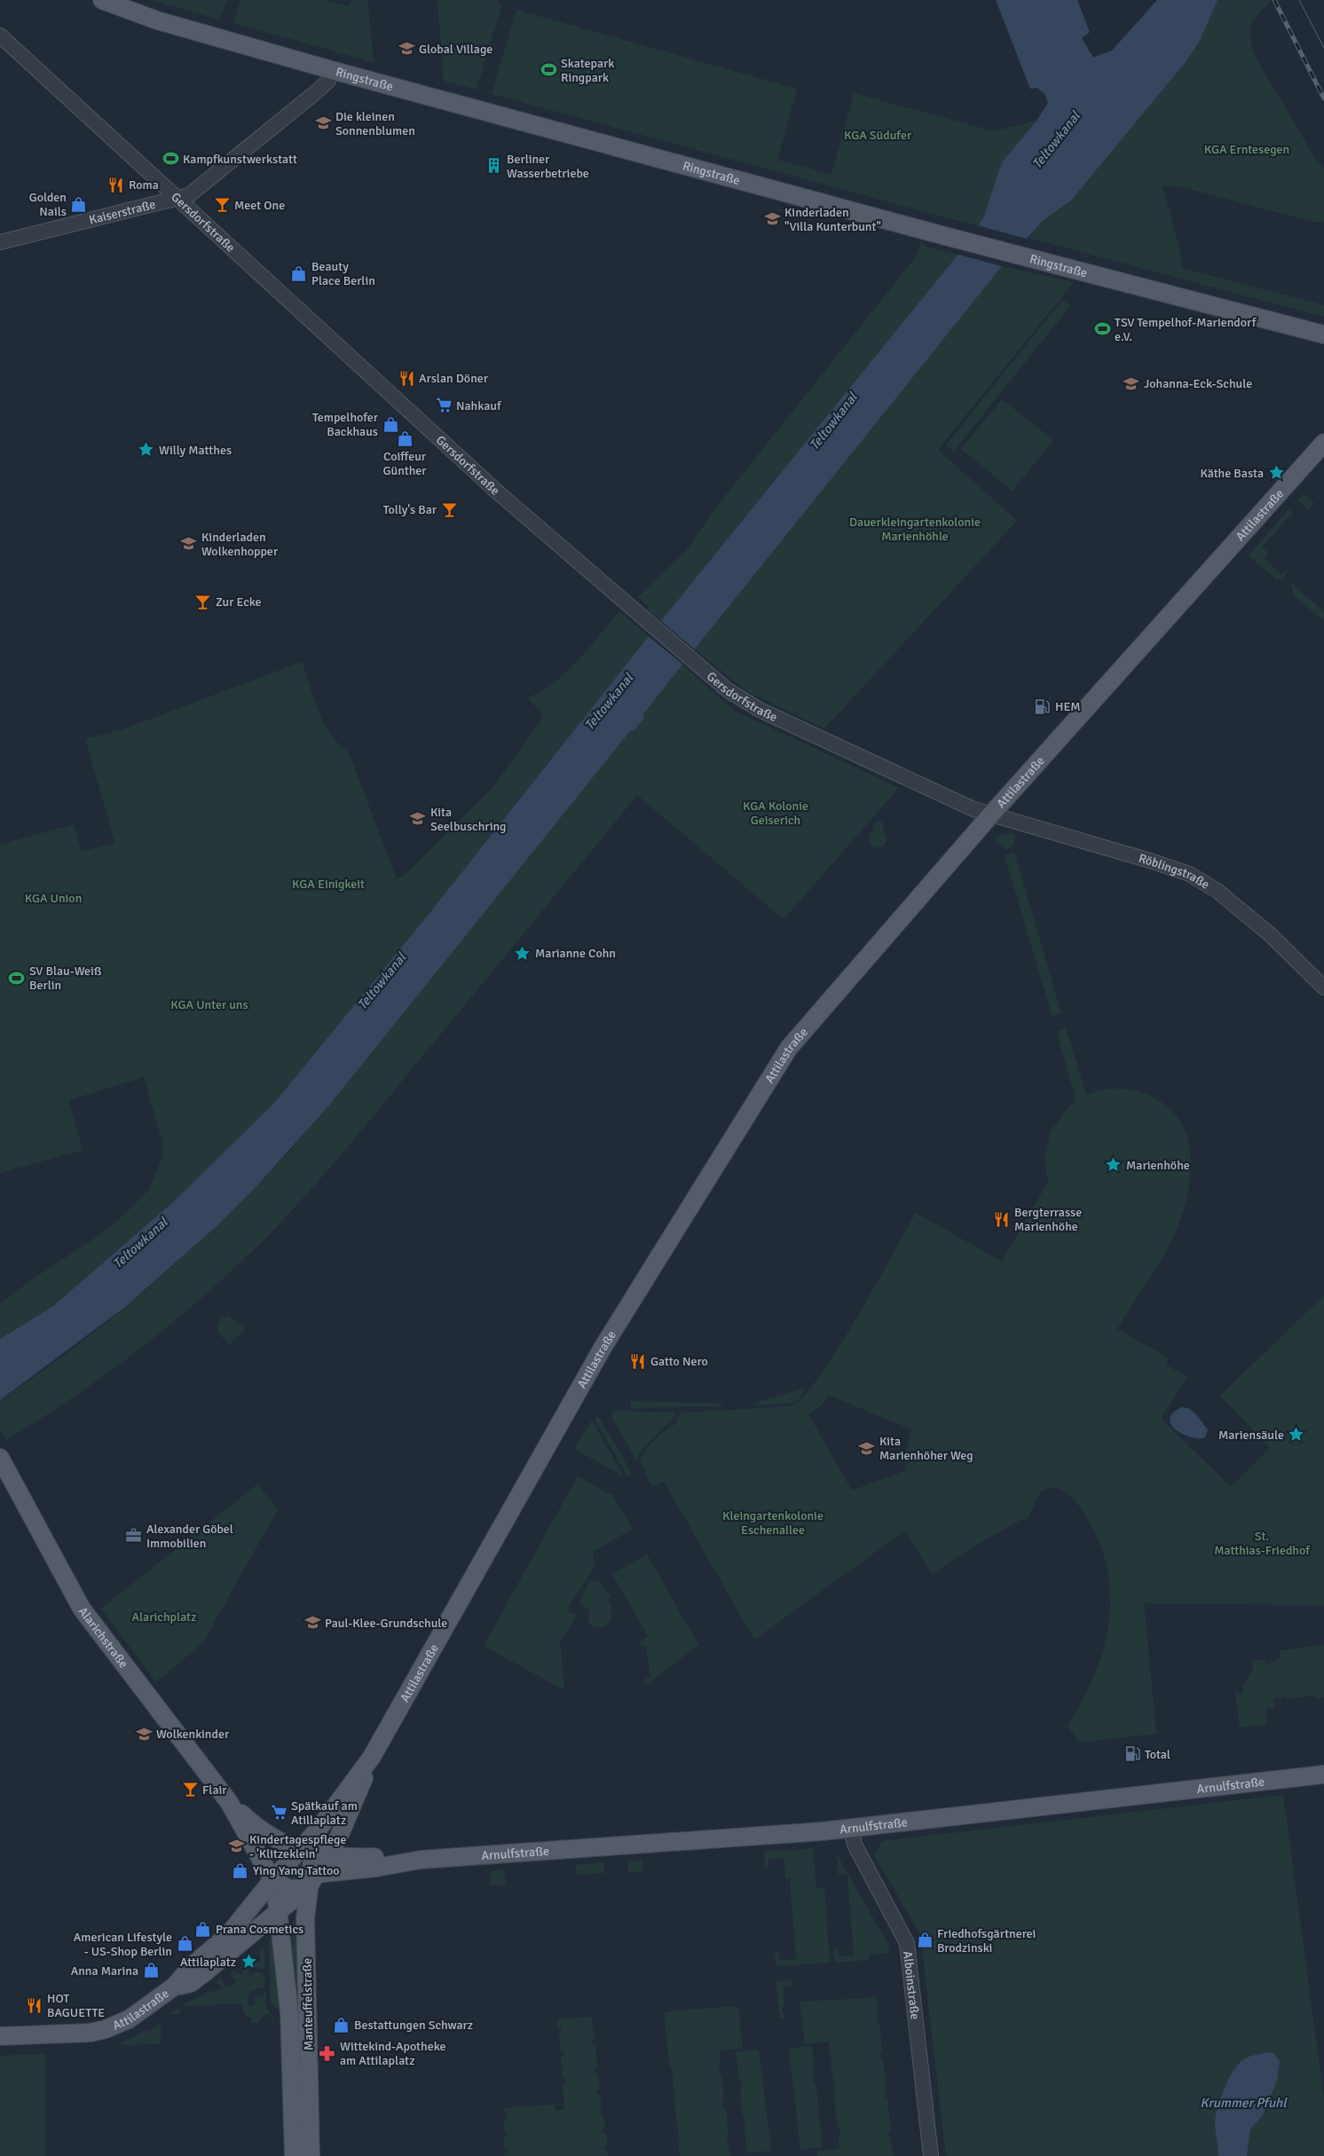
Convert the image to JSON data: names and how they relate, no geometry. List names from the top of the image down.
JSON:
{
  "streets": {
    "main road": [
      "Ringstraße",
      "Attilastraße",
      "Alarichstraße",
      "Arnulfstraße",
      "Manteuffelstraße"
    ],
    "street": [
      "Kaiserstraße",
      "Gersdorfstraße",
      "Röblingstraße",
      "Alboinstraße"
    ]
  },
  "crossings": [
    ["Ringstraße", "Kaiserstraße"],
    ["Kaiserstraße", "Gersdorfstraße"],
    ["Gersdorfstraße", "Attilastraße"],
    ["Gersdorfstraße", "Röblingstraße"],
    ["Attilastraße", "Röblingstraße"],
    ["Attilastraße", "Alarichstraße"],
    ["Attilastraße", "Arnulfstraße"],
    ["Attilastraße", "Manteuffelstraße"],
    ["Alarichstraße", "Arnulfstraße"],
    ["Alarichstraße", "Manteuffelstraße"],
    ["Arnulfstraße", "Alboinstraße"],
    ["Arnulfstraße", "Manteuffelstraße"]
  ],
  "water": ["Teltowkanal", "Krummer Pfuhl"],
  "parks": [
    "KGA Südufer",
    "KGA Erntesegen",
    "Dauerkleingartenkolonie Marienhöhle",
    "KGA Kolonie Geiserich",
    "KGA Einigkeit",
    "KGA Union",
    "KGA Unter uns",
    "Kleingartenkolonie Eschenallee",
    "St. Matthias-Friedhof",
    "Alarichplatz"
  ],
  "places": {
    "school or university": [
      "Global Village",
      "Die kleinen Sonnenblumen",
      "Kinderladen \"Villa Kunterbunt\"",
      "Johanna-Eck-Schule",
      "Kinderladen Wolkenhopper",
      "Kita Seelbuschring",
      "Kita Marienhöher Weg",
      "Paul-Klee-Grundschule",
      "Wolkenkinder",
      "Kindertagespflege - 'Klitzeklein'"
    ],
    "sports": [
      "Skatepark Ringpark",
      "Kampfkunstwerkstatt",
      "TSV Tempelhof-Mariendorf e.V.",
      "SV Blau-Weiß Berlin"
    ],
    "building": ["Berliner Wasserbetriebe"],
    "restaurant": [
      "Roma",
      "Arslan Döner",
      "Bergterrasse Marienhöhe",
      "Gatto Nero",
      "HOT BAGUETTE"
    ],
    "shop": [
      "Golden Nails",
      "Beauty Place Berlin",
      "Tempelhofer Backhaus",
      "Coiffeur Günther",
      "Ying Yang Tattoo",
      "Prana Cosmetics",
      "Friedhofsgärtnerei Brodzinski",
      "American Lifestyle - US-Shop Berlin",
      "Anna Marina",
      "Bestattungen Schwarz"
    ],
    "bar": [
      "Meet One",
      "Tolly's Bar",
      "Zur Ecke",
      "Flair"
    ],
    "supermarket": ["Nahkauf", "Spätkauf am Atillaplatz"],
    "place": [
      "Willy Matthes",
      "Käthe Basta",
      "Marianne Cohn",
      "Marienhöhe",
      "Mariensäule",
      "Attilaplatz"
    ],
    "fuel station": ["HEM", "Total"],
    "office": ["Alexander Göbel Immobilien"],
    "pharmacy": ["Wittekind-Apotheke am Attilaplatz"]
  }
}
